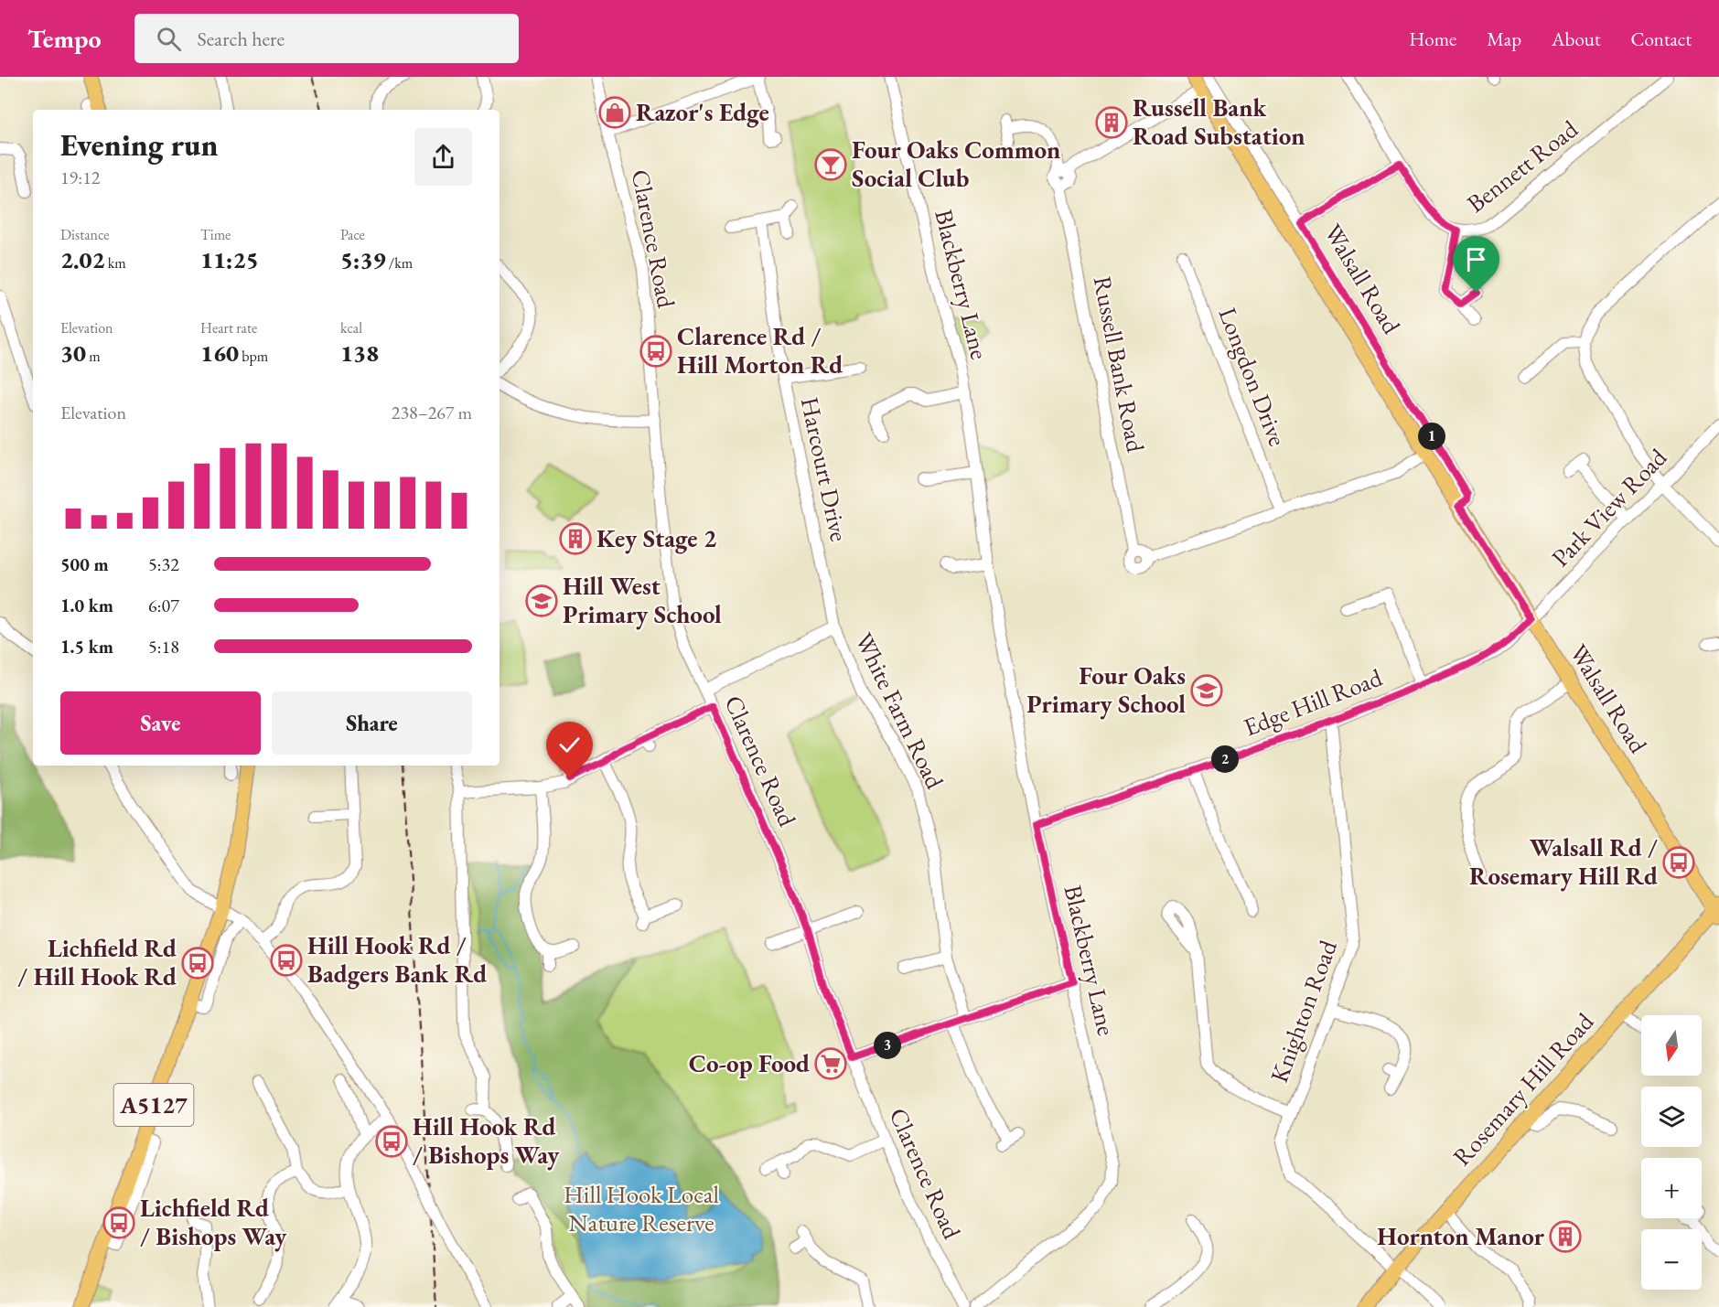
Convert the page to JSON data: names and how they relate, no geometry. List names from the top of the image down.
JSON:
{
  "streets": {
    "main road": ["Walsall Road", "Rosemary Hill Road", "A5127"],
    "street": [
      "Bennett Road",
      "Clarence Road",
      "Blackberry Lane",
      "Russell Bank Road",
      "Longdon Drive",
      "Harcourt Drive",
      "Park View Road",
      "Edge Hill Road",
      "White Farm Road",
      "Knighton Road"
    ]
  },
  "crossings": [
    ["Clarence Road", "White Farm Road"],
    ["Walsall Road", "Russell Bank Road"],
    ["Walsall Road", "Park View Road"],
    ["Walsall Road", "Edge Hill Road"],
    ["Walsall Road", "Rosemary Hill Road"],
    ["Blackberry Lane", "Edge Hill Road"],
    ["Russell Bank Road", "Longdon Drive"],
    ["Harcourt Drive", "White Farm Road"],
    ["Park View Road", "Edge Hill Road"],
    ["Edge Hill Road", "Knighton Road"],
    ["Knighton Road", "Rosemary Hill Road"]
  ],
  "parks": ["Hill Hook Local Nature Reserve"],
  "places": {
    "shop": ["Razor's Edge"],
    "building": ["Russell Bank Road Substation", "Key Stage 2", "Hornton Manor"],
    "bar": ["Four Oaks Common Social Club"],
    "bus stop": [
      "Clarence Rd / Hill Morton Rd",
      "Walsall Rd / Rosemary Hill Rd",
      "Hill Hook Rd / Badgers Bank Rd",
      "Lichfield Rd / Hill Hook Rd",
      "Hill Hook Rd / Bishops Way",
      "Lichfield Rd / Bishops Way"
    ],
    "school or university": ["Hill West Primary School", "Four Oaks Primary School"],
    "supermarket": ["Co-op Food"]
  },
  "north": "bottom",
  "page": {
    "header": "Tempo",
    "search": "Search here",
    "nav": [
      "Home",
      "Map",
      "About",
      "Contact"
    ],
    "heading": ["Evening run", "19:12"],
    "stats": [
      ["Distance", "2.02 km"],
      ["Time", "11:25"],
      ["Pace", "5:39 /km"],
      ["Elevation", "30 m"],
      ["Heart rate", "160 bpm"],
      ["kcal", "138"]
    ],
    "chart": ["Elevation", "238–267 m"],
    "pins": ["1", "2", "3"],
    "list": [
      {
        "name": "500 m",
        "note": "5:32"
      },
      {
        "name": "1.0 km",
        "note": "6:07"
      },
      {
        "name": "1.5 km",
        "note": "5:18"
      }
    ],
    "buttons": ["Save", "Share"],
    "map_buttons": ["+", "−"]
  }
}
